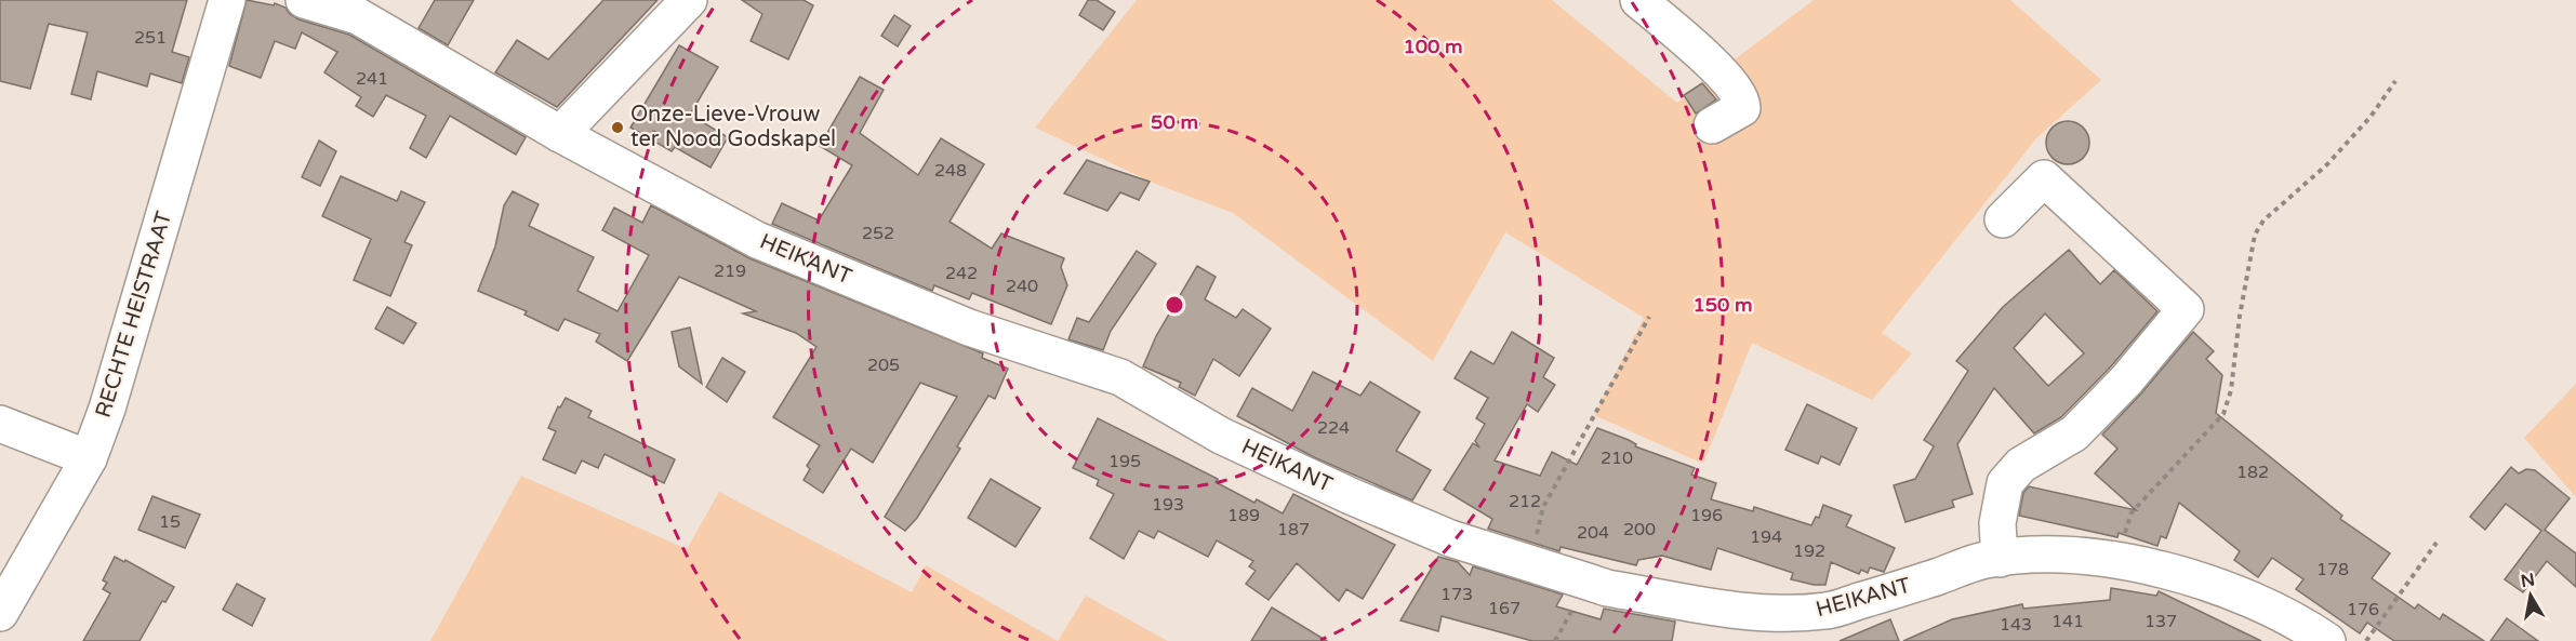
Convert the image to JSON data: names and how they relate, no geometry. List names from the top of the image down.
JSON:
{
  "streets": {
    "street": ["HEIKANT", "RECHTE HEISTRAAT"]
  },
  "places": ["Onze-Lieve-Vrouw ter Nood Godskapel"],
  "house_numbers": [
    "251",
    "241",
    "248",
    "252",
    "219",
    "242",
    "240",
    "205",
    "224",
    "210",
    "195",
    "182",
    "212",
    "193",
    "189",
    "196",
    "15",
    "187",
    "200",
    "204",
    "194",
    "192",
    "178",
    "173",
    "167",
    "176",
    "141",
    "137",
    "143"
  ],
  "north": "top",
  "rings": ["100 m", "50 m", "150 m"]
}
